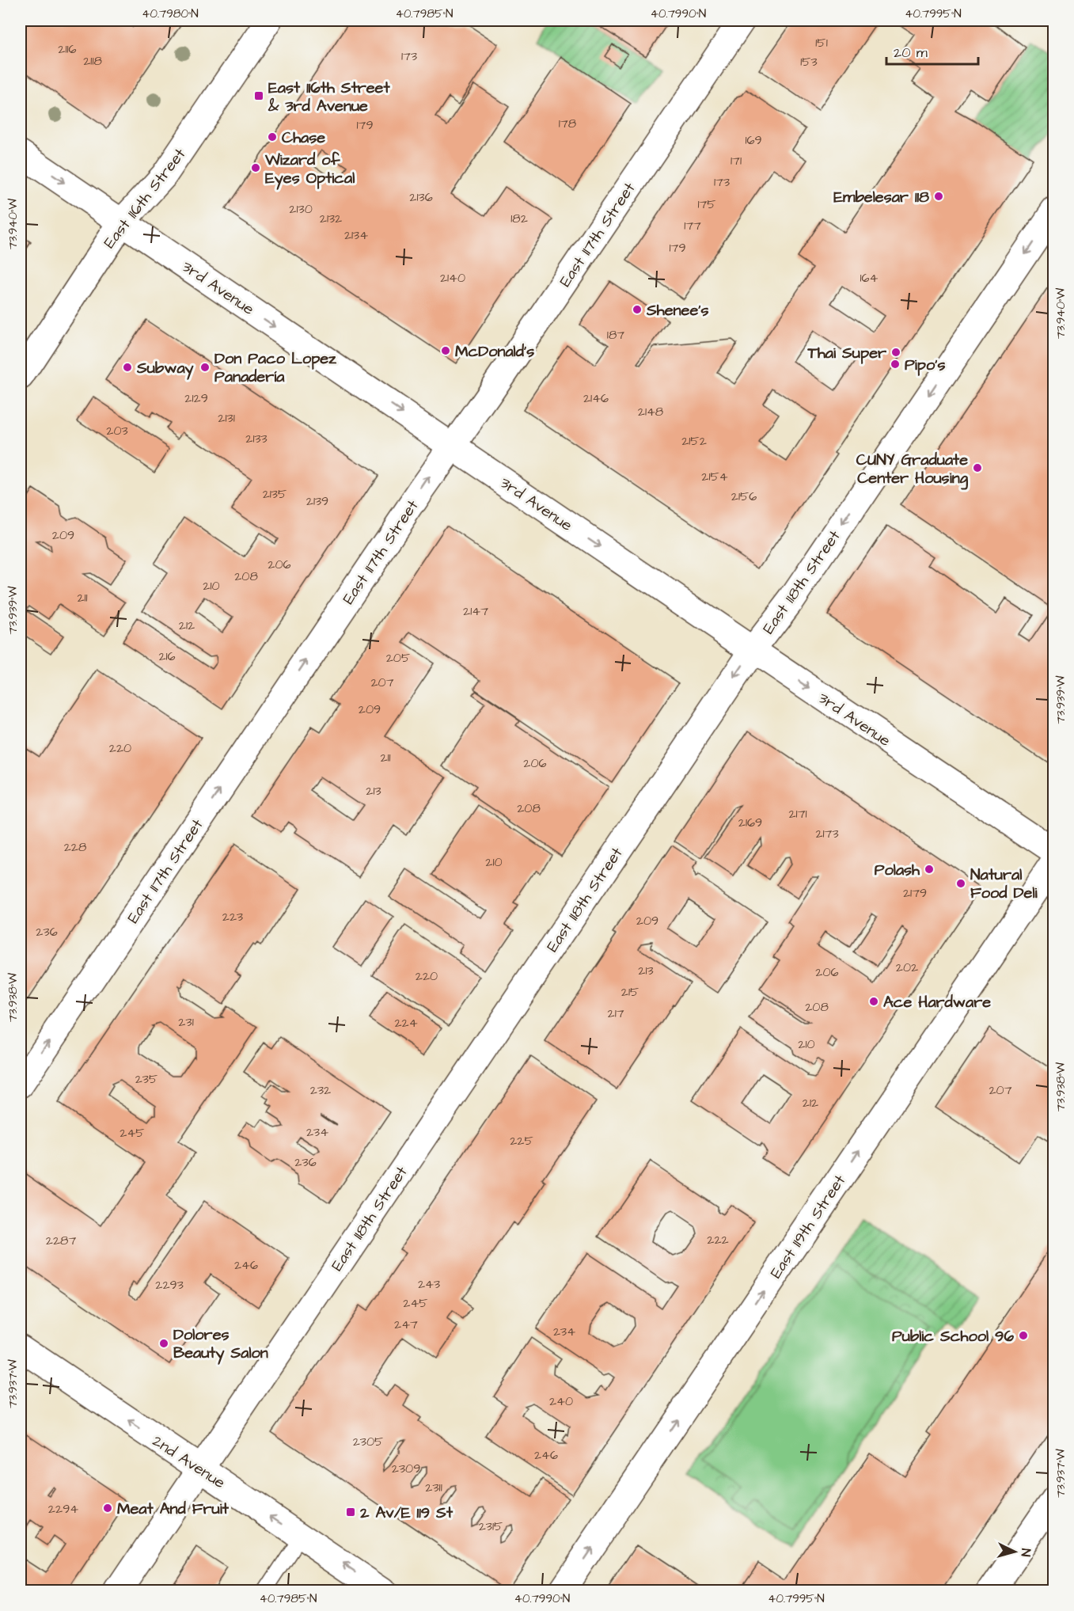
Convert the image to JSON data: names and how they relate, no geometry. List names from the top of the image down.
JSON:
{
  "streets": {
    "street": [
      "East 116th Street",
      "East 117th Street",
      "3rd Avenue",
      "East 118th Street",
      "East 119th Street",
      "2nd Avenue"
    ]
  },
  "crossings": [
    ["East 116th Street", "3rd Avenue"],
    ["East 117th Street", "3rd Avenue"],
    ["3rd Avenue", "East 118th Street"],
    ["East 118th Street", "2nd Avenue"]
  ],
  "one_way": [
    "East 117th Street",
    "3rd Avenue",
    "East 118th Street",
    "East 119th Street",
    "2nd Avenue"
  ],
  "places": {
    "transit": ["East 116th Street & 3rd Avenue", "2 Av/E 119 St"],
    "other": [
      "Chase",
      "Wizard of Eyes Optical",
      "Embelesar 118",
      "Shenee's",
      "McDonald's",
      "Thai Super",
      "Pipo's",
      "Subway",
      "Don Paco Lopez Panadería",
      "CUNY Graduate Center Housing",
      "Polash",
      "Natural Food Deli",
      "Ace Hardware",
      "Public School 96",
      "Dolores Beauty Salon",
      "Meat And Fruit"
    ]
  },
  "house_numbers": [
    "151",
    "2116",
    "173",
    "2118",
    "153",
    "178",
    "179",
    "169",
    "171",
    "173",
    "2136",
    "175",
    "2130",
    "2132",
    "182",
    "177",
    "2134",
    "179",
    "2140",
    "164",
    "187",
    "2129",
    "2146",
    "2148",
    "2131",
    "203",
    "2133",
    "2152",
    "2154",
    "2135",
    "2156",
    "2139",
    "209",
    "206",
    "208",
    "210",
    "211",
    "2147",
    "212",
    "216",
    "205",
    "207",
    "209",
    "220",
    "211",
    "206",
    "213",
    "208",
    "2171",
    "2169",
    "2173",
    "228",
    "210",
    "2179",
    "223",
    "209",
    "236",
    "202",
    "213",
    "206",
    "220",
    "215",
    "208",
    "217",
    "231",
    "224",
    "210",
    "235",
    "232",
    "207",
    "212",
    "234",
    "245",
    "225",
    "236",
    "222",
    "2287",
    "246",
    "243",
    "2293",
    "245",
    "247",
    "234",
    "240",
    "2305",
    "246",
    "2309",
    "2311",
    "2294",
    "2315"
  ],
  "scale_bar": "20 m",
  "north": "right",
  "coordinates": [
    "40.7980°N",
    "40.7985°N",
    "40.7990°N",
    "40.7995°N",
    "73.940°W",
    "73.939°W",
    "73.938°W",
    "73.937°W"
  ]
}
